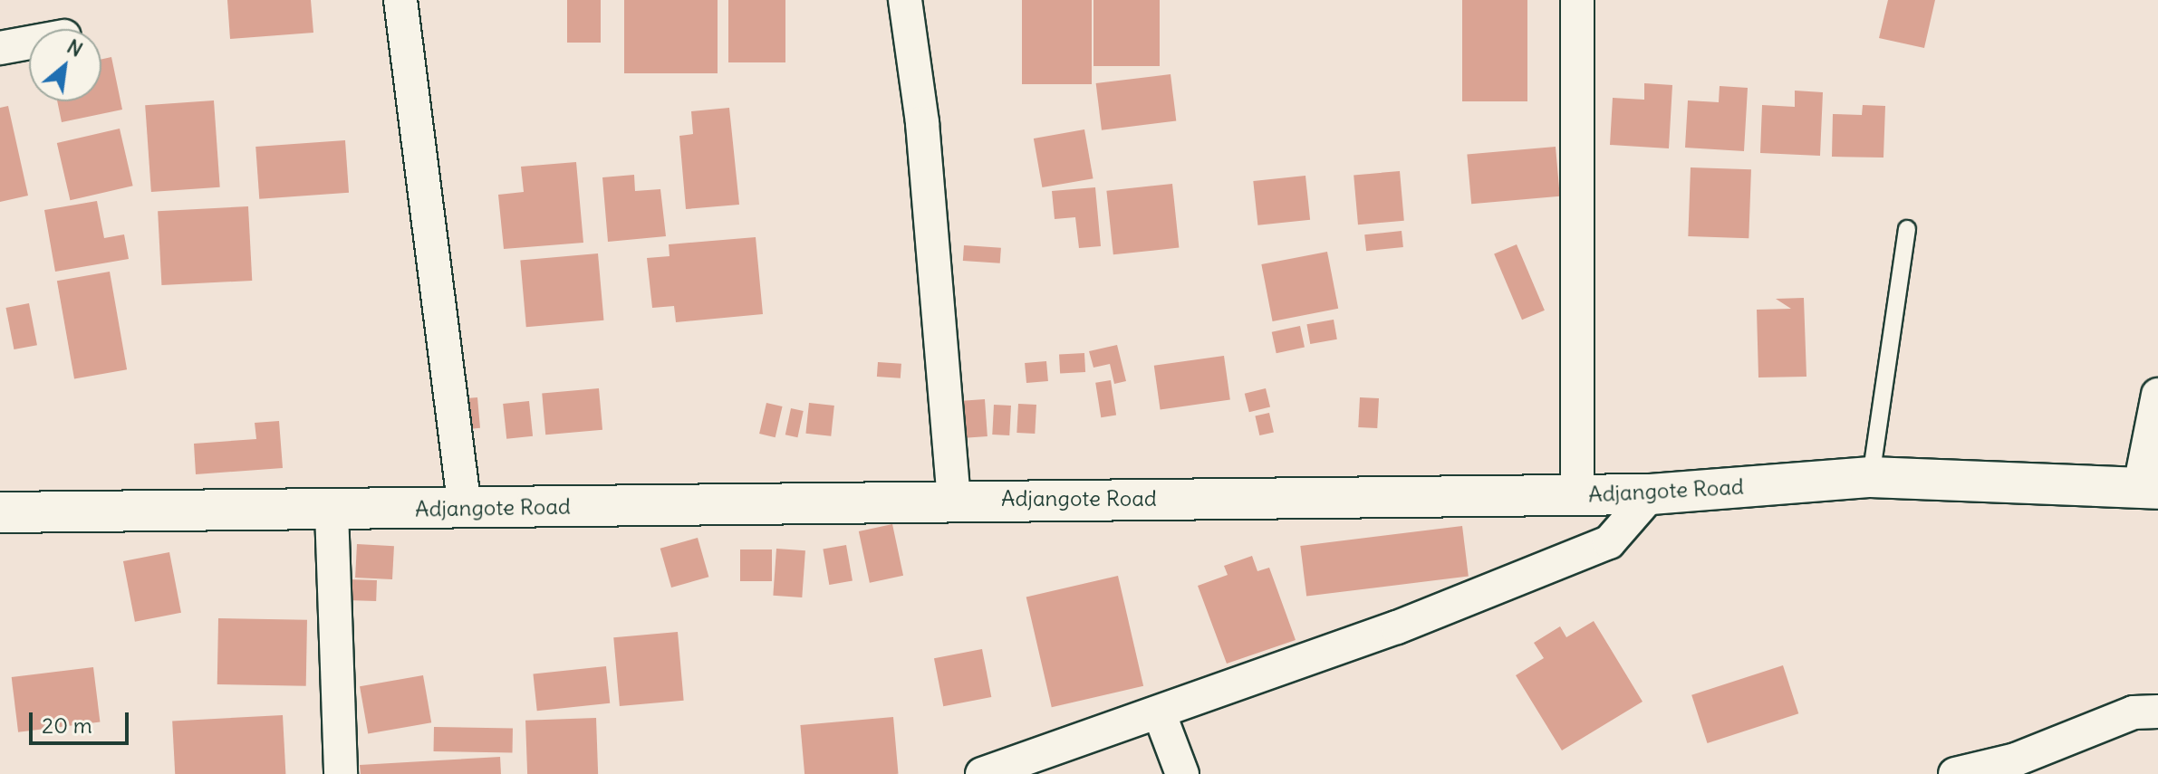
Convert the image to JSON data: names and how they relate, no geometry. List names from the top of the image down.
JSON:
{
  "streets": {
    "street": ["Adjangote Road"]
  },
  "scale_bar": "20 m",
  "north": "top right"
}
